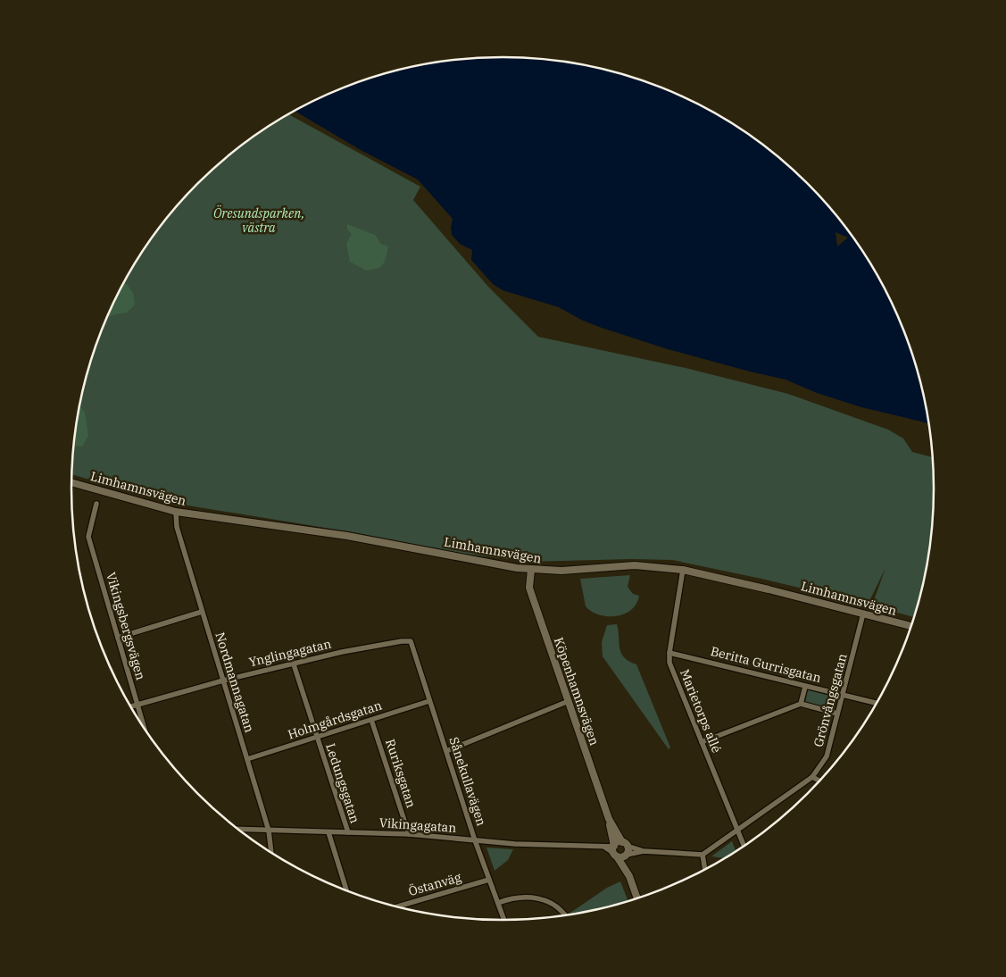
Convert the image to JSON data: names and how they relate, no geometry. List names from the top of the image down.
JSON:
{
  "streets": {
    "main road": ["Limhamnsvägen", "Köpenhamnsvägen"],
    "street": [
      "Vikingsbergsvägen",
      "Ynglingagatan",
      "Beritta Gurrisgatan",
      "Nordmannagatan",
      "Grönvångsgatan",
      "Marietorps allé",
      "Holmgårdsgatan",
      "Ruriksgatan",
      "Sånekullavägen",
      "Ledungsgatan",
      "Vikingagatan",
      "Östanväg"
    ]
  },
  "crossings": [
    ["Limhamnsvägen", "Nordmannagatan"],
    ["Limhamnsvägen", "Köpenhamnsvägen"],
    ["Limhamnsvägen", "Grönvångsgatan"],
    ["Limhamnsvägen", "Marietorps allé"],
    ["Vikingsbergsvägen", "Ynglingagatan"],
    ["Ynglingagatan", "Nordmannagatan"],
    ["Ynglingagatan", "Sånekullavägen"],
    ["Ynglingagatan", "Ledungsgatan"],
    ["Beritta Gurrisgatan", "Grönvångsgatan"],
    ["Beritta Gurrisgatan", "Marietorps allé"],
    ["Nordmannagatan", "Holmgårdsgatan"],
    ["Nordmannagatan", "Vikingagatan"],
    ["Köpenhamnsvägen", "Vikingagatan"],
    ["Grönvångsgatan", "Marietorps allé"],
    ["Holmgårdsgatan", "Ruriksgatan"],
    ["Holmgårdsgatan", "Sånekullavägen"],
    ["Holmgårdsgatan", "Ledungsgatan"],
    ["Ruriksgatan", "Vikingagatan"],
    ["Sånekullavägen", "Vikingagatan"],
    ["Sånekullavägen", "Östanväg"],
    ["Ledungsgatan", "Vikingagatan"]
  ],
  "parks": ["Öresundsparken, västra"]
}
